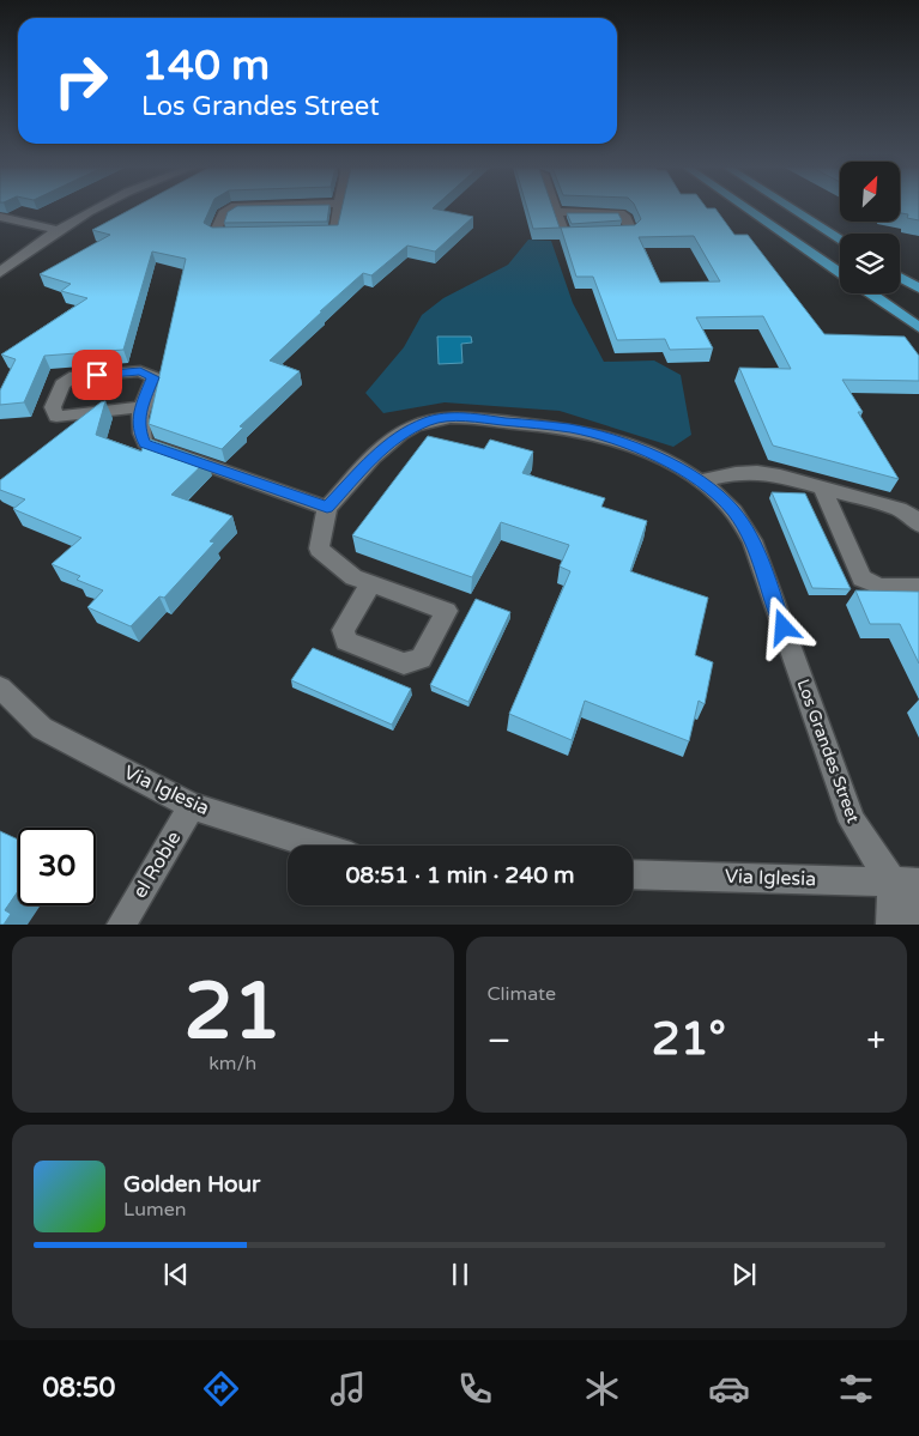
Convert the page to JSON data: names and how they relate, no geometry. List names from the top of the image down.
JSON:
{
  "streets": {
    "street": ["Los Grandes Street", "Via Iglesia", "el Roble"]
  },
  "crossings": [
    ["Los Grandes Street", "Via Iglesia"],
    ["Via Iglesia", "el Roble"]
  ],
  "north": "top right",
  "page": {
    "turn": ["140 m", "Los Grandes Street"],
    "limit": "30",
    "trip": "08:51 · 1 min · 240 m",
    "tile": [
      ["21", "km/h"],
      "Climate"
    ],
    "heat": ["−", "21°", "+"],
    "song": ["Golden Hour", "Lumen"],
    "tabs": "08:50"
  }
}
